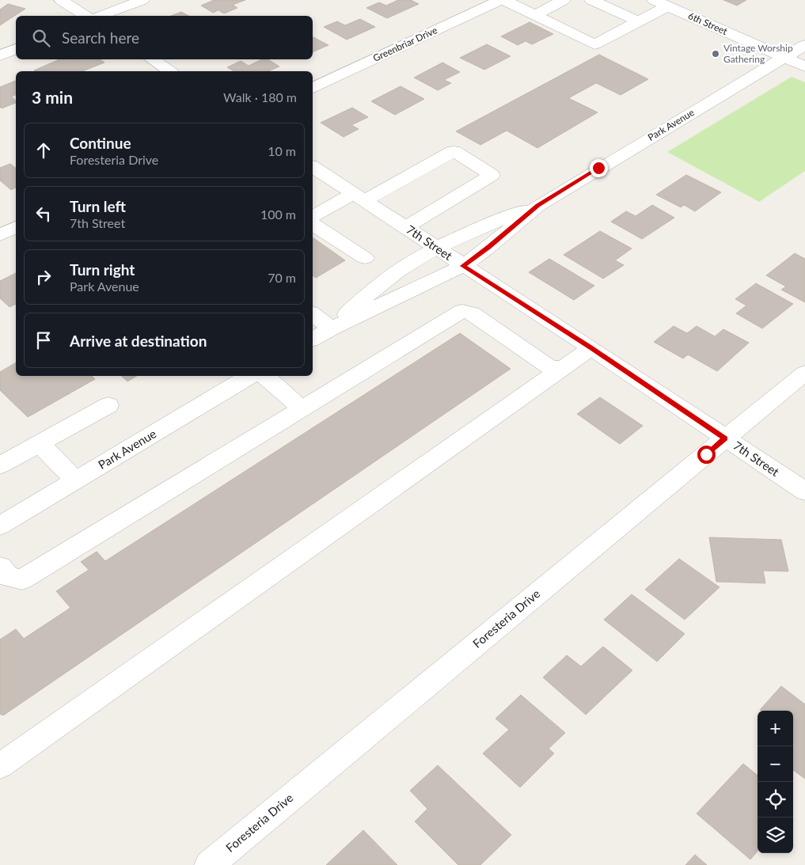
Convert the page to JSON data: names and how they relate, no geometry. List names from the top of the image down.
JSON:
{
  "streets": {
    "street": [
      "6th Street",
      "Greenbriar Drive",
      "Park Avenue",
      "7th Street",
      "Foresteria Drive"
    ]
  },
  "crossings": [
    ["6th Street", "Park Avenue"],
    ["Park Avenue", "7th Street"],
    ["7th Street", "Foresteria Drive"]
  ],
  "places": ["Vintage Worship Gathering"],
  "page": {
    "search": "Search here",
    "heading": ["3 min", "Walk · 180 m"],
    "list": [
      ["Continue", "Foresteria Drive", "10 m"],
      ["Turn left", "7th Street", "100 m"],
      ["Turn right", "Park Avenue", "70 m"],
      "Arrive at destination"
    ],
    "map_buttons": ["+", "−"]
  }
}
